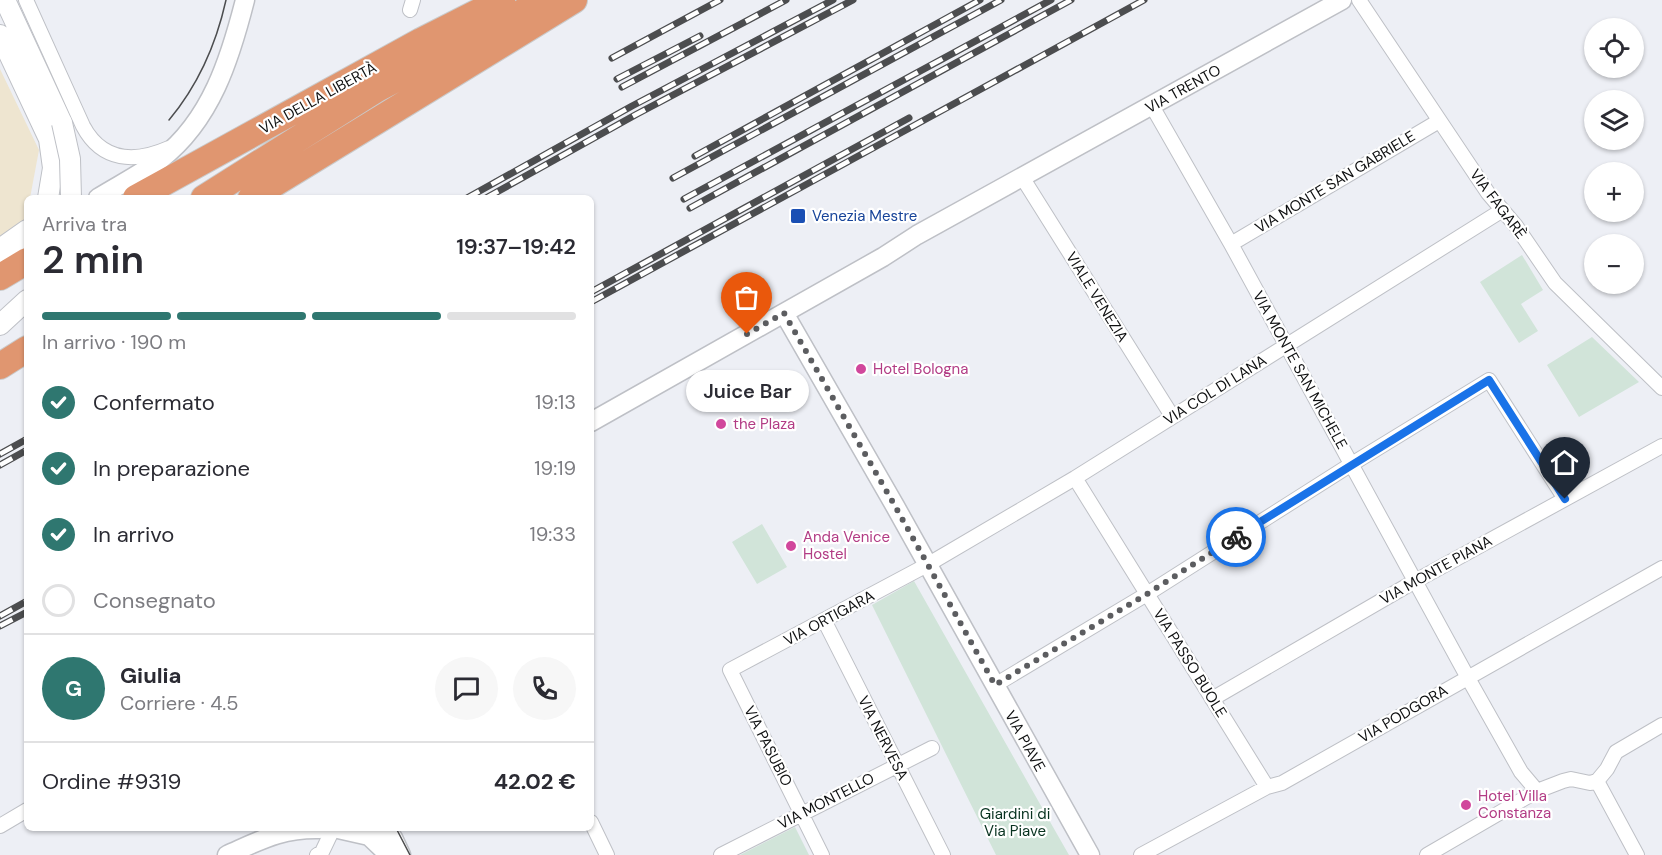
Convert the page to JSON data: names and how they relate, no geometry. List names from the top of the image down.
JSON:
{
  "streets": {
    "highway": ["VIA DELLA LIBERTÀ"],
    "street": [
      "VIA TRENTO",
      "VIA MONTE SAN GABRIELE",
      "VIA FAGARÈ",
      "VIALE VENEZIA",
      "VIA MONTE SAN MICHELE",
      "VIA COL DI LANA",
      "VIA MONTE PIANA",
      "VIA ORTIGARA",
      "VIA PASSO BUOLE",
      "VIA PODGORA",
      "VIA NERVESA",
      "VIA PIAVE",
      "VIA PASUBIO",
      "VIA MONTELLO"
    ]
  },
  "crossings": [
    ["VIA TRENTO", "VIALE VENEZIA"],
    ["VIA TRENTO", "VIA MONTE SAN MICHELE"],
    ["VIA TRENTO", "VIA PIAVE"],
    ["VIA MONTE SAN GABRIELE", "VIA FAGARÈ"],
    ["VIA MONTE SAN GABRIELE", "VIA MONTE SAN MICHELE"],
    ["VIA FAGARÈ", "VIA COL DI LANA"],
    ["VIALE VENEZIA", "VIA COL DI LANA"],
    ["VIA MONTE SAN MICHELE", "VIA COL DI LANA"],
    ["VIA MONTE SAN MICHELE", "VIA MONTE PIANA"],
    ["VIA MONTE SAN MICHELE", "VIA PODGORA"],
    ["VIA COL DI LANA", "VIA ORTIGARA"],
    ["VIA COL DI LANA", "VIA PASSO BUOLE"],
    ["VIA COL DI LANA", "VIA PIAVE"],
    ["VIA MONTE PIANA", "VIA PASSO BUOLE"],
    ["VIA ORTIGARA", "VIA NERVESA"],
    ["VIA ORTIGARA", "VIA PIAVE"],
    ["VIA ORTIGARA", "VIA PASUBIO"],
    ["VIA PASSO BUOLE", "VIA PODGORA"],
    ["VIA NERVESA", "VIA MONTELLO"],
    ["VIA PASUBIO", "VIA MONTELLO"]
  ],
  "parks": ["Giardini di Via Piave"],
  "places": {
    "transit": ["Venezia Mestre"],
    "other": [
      "Juice Bar",
      "Hotel Bologna",
      "the Plaza",
      "Anda Venice Hostel",
      "Hotel Villa Constanza"
    ]
  },
  "page": {
    "map_buttons": ["+", "−"],
    "heading": ["2 min", "Arriva tra", "19:37–19:42"],
    "panel": [
      "Giulia",
      "Corriere · 4.5",
      "Ordine #9319",
      "42.02 €"
    ],
    "bar": "In arrivo · 190 m",
    "list": [
      ["Confermato", "19:13"],
      ["In preparazione", "19:19"],
      ["In arrivo", "19:33"],
      "Consegnato"
    ],
    "bubble": "Juice Bar",
    "round": "G"
  }
}
